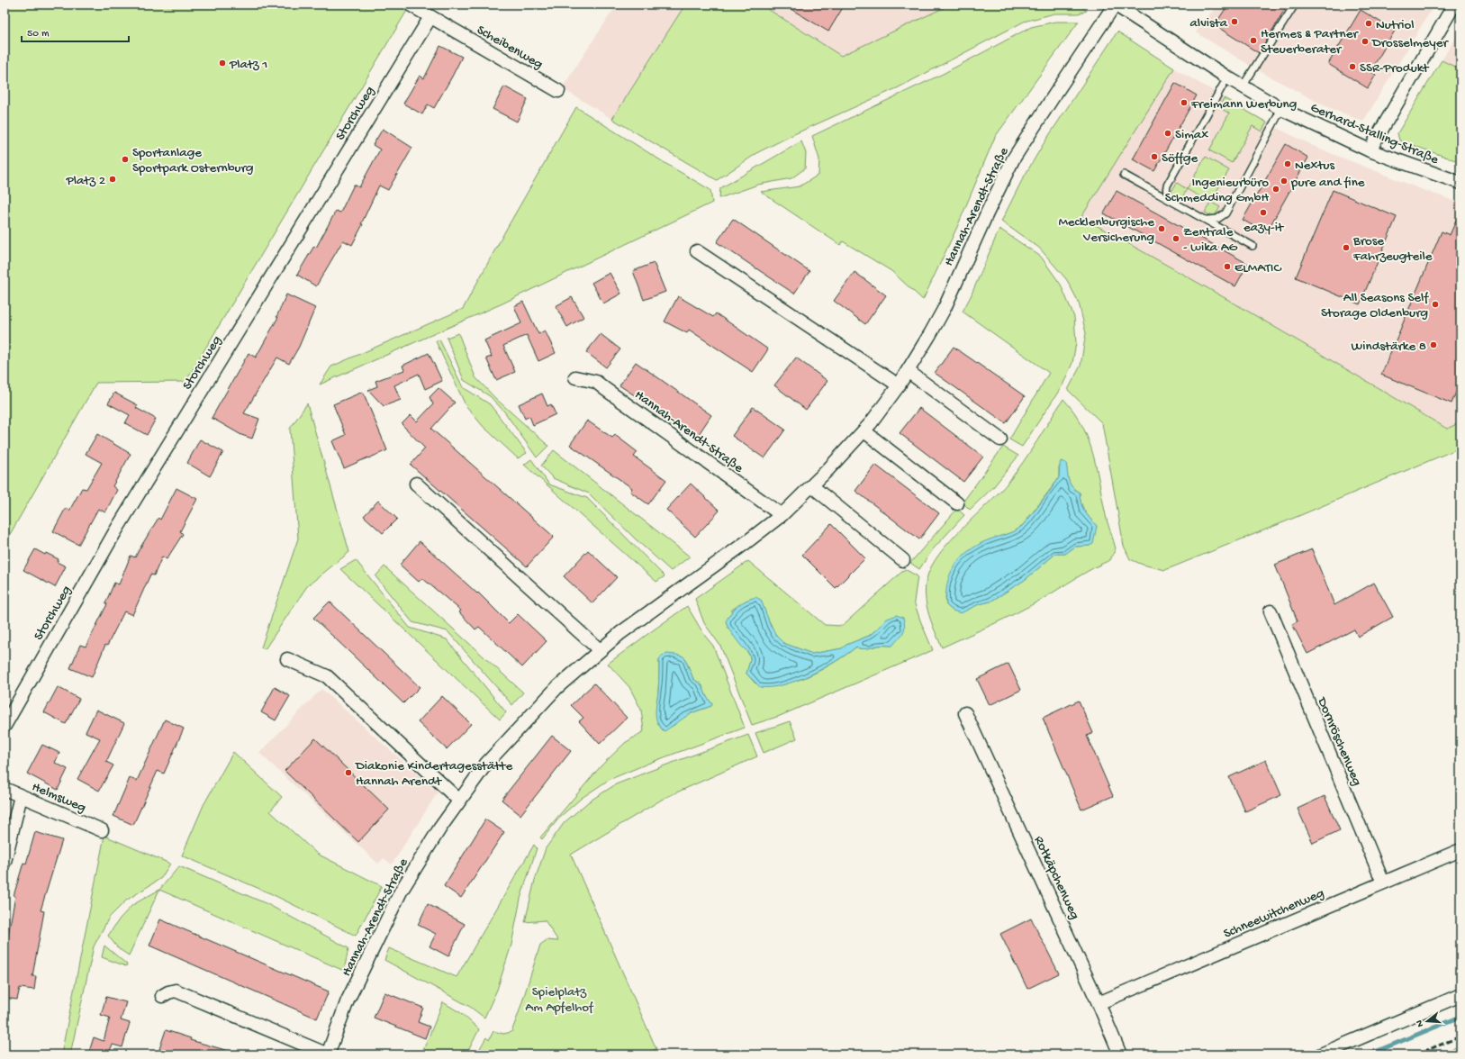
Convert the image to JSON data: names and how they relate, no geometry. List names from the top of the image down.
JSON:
{
  "streets": {
    "street": [
      "Scheibenweg",
      "Storchweg",
      "Gerhard-Stalling-Straße",
      "Hannah-Arendt-Straße",
      "Dornröschenweg",
      "Helmsweg",
      "Rotkäpchenweg",
      "Schneewitchenweg"
    ]
  },
  "crossings": [
    ["Scheibenweg", "Storchweg"],
    ["Gerhard-Stalling-Straße", "Hannah-Arendt-Straße"],
    ["Dornröschenweg", "Schneewitchenweg"],
    ["Rotkäpchenweg", "Schneewitchenweg"]
  ],
  "parks": ["Spielplatz Am Apfelhof"],
  "places": [
    "alvista",
    "Nutriol",
    "Hermes & Partner Steuerberater",
    "Drosselmeyer",
    "Platz 1",
    "SSR-Produkt",
    "Freimann Werbung",
    "Simax",
    "Söffge",
    "Sportanlage Sportpark Osternburg",
    "Nextus",
    "Platz 2",
    "pure and fine",
    "Ingenieurbüro Schmedding GmbH",
    "eazy-it",
    "Mecklenburgische Versicherung",
    "Zentrale - wika AG",
    "Brose Fahrzeugteile",
    "ELMATIC",
    "All Seasons Self Storage Oldenburg",
    "Windstärke 8",
    "Diakonie Kindertagesstätte Hannah Arendt"
  ],
  "scale_bar": "50 m",
  "north": "left"
}
